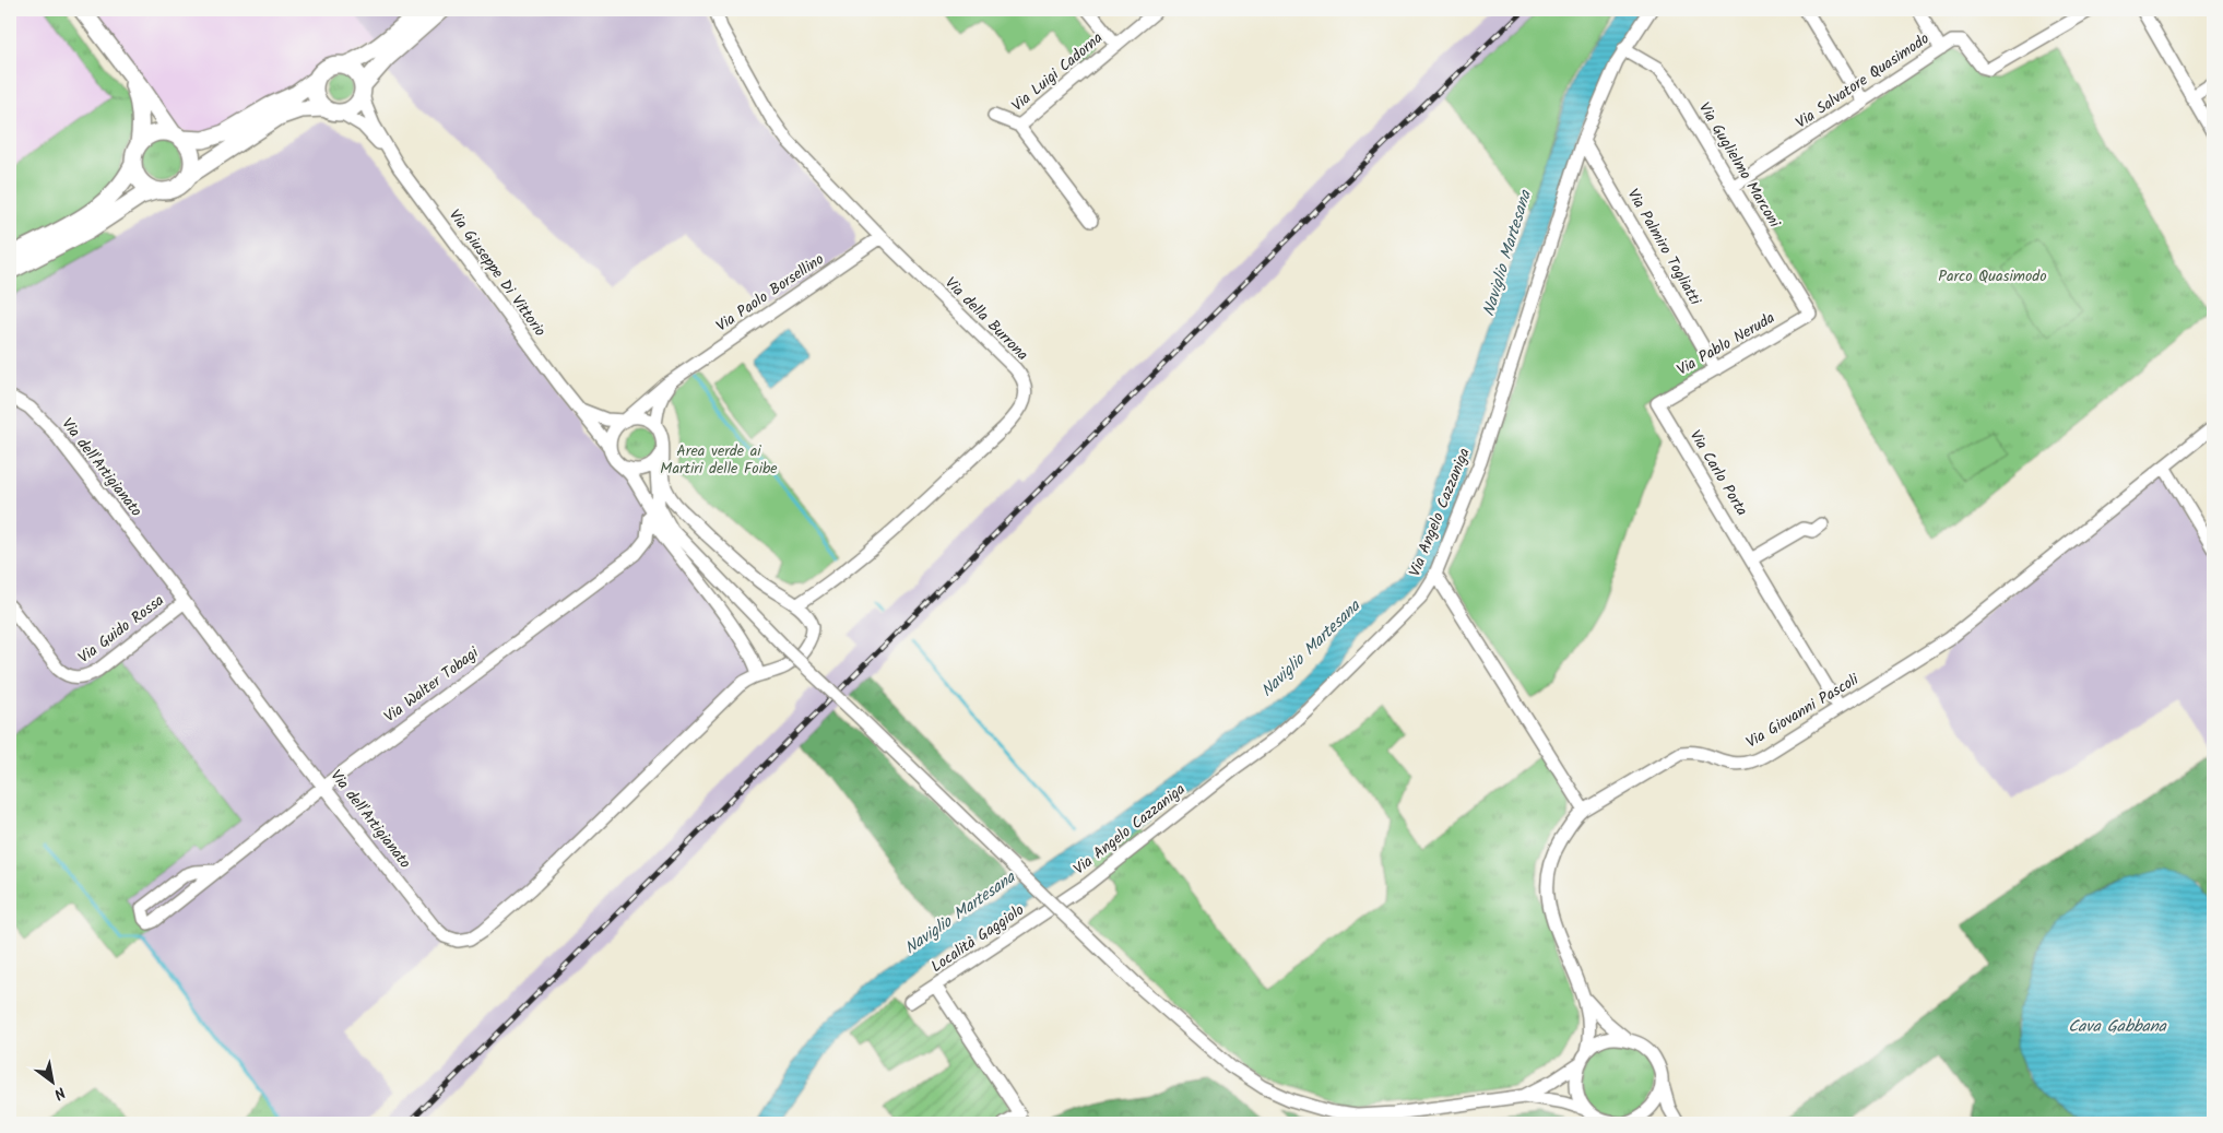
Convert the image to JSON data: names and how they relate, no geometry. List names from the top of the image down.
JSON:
{
  "streets": {
    "street": [
      "Via Luigi Cadorna",
      "Via Salvatore Quasimodo",
      "Via Guglielmo Marconi",
      "Via Palmiro Togliatti",
      "Via Giuseppe Di Vittorio",
      "Via Paolo Borsellino",
      "Via della Burrona",
      "Via Pablo Neruda",
      "Via dell'Artigianato",
      "Via Carlo Porta",
      "Via Angelo Cazzaniga",
      "Via Guido Rossa",
      "Via Walter Tobagi",
      "Via Giovanni Pascoli",
      "Località Gaggiolo"
    ]
  },
  "crossings": [
    ["Via Salvatore Quasimodo", "Via Guglielmo Marconi"],
    ["Via Guglielmo Marconi", "Via Pablo Neruda"],
    ["Via Guglielmo Marconi", "Via Angelo Cazzaniga"],
    ["Via Palmiro Togliatti", "Via Pablo Neruda"],
    ["Via Palmiro Togliatti", "Via Angelo Cazzaniga"],
    ["Via Giuseppe Di Vittorio", "Via Paolo Borsellino"],
    ["Via Paolo Borsellino", "Via della Burrona"],
    ["Via della Burrona", "Via dell'Artigianato"],
    ["Via Pablo Neruda", "Via Carlo Porta"],
    ["Via dell'Artigianato", "Via Guido Rossa"],
    ["Via dell'Artigianato", "Via Walter Tobagi"],
    ["Via Carlo Porta", "Via Giovanni Pascoli"],
    ["Via Angelo Cazzaniga", "Località Gaggiolo"]
  ],
  "water": ["Naviglio Martesana", "Cava Gabbana"],
  "parks": ["Parco Quasimodo", "Area verde ai Martiri delle Foibe"],
  "north": "bottom right"
}
